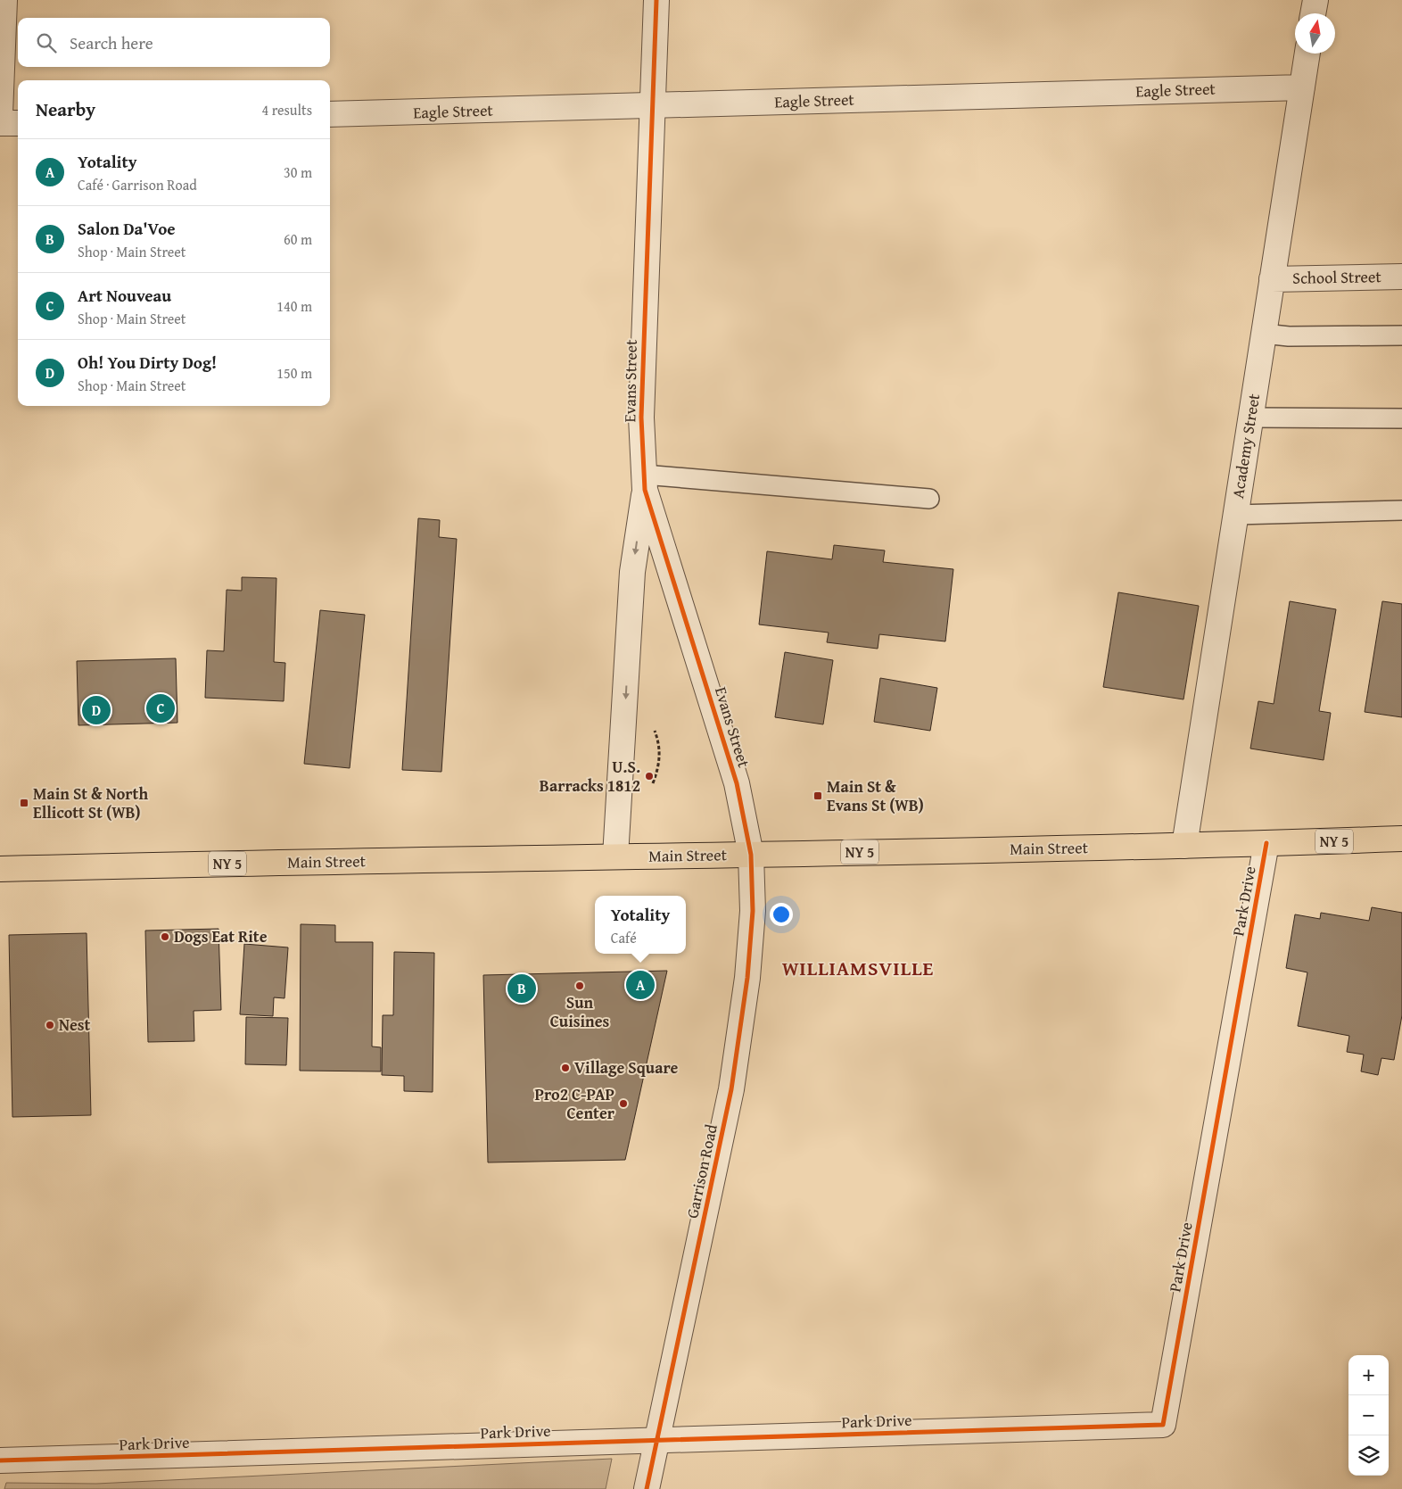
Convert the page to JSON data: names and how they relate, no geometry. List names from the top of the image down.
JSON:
{
  "streets": {
    "main road": ["NY 5", "Main Street"],
    "street": [
      "Eagle Street",
      "School Street",
      "Evans Street",
      "Academy Street",
      "Park Drive",
      "Garrison Road"
    ]
  },
  "crossings": [
    ["Eagle Street", "Evans Street"],
    ["Eagle Street", "Academy Street"],
    ["School Street", "Academy Street"],
    ["Evans Street", "Main Street"],
    ["Evans Street", "Garrison Road"],
    ["Academy Street", "Main Street"],
    ["Main Street", "Park Drive"],
    ["Main Street", "Garrison Road"],
    ["Park Drive", "Garrison Road"]
  ],
  "districts": ["WILLIAMSVILLE"],
  "places": {
    "other": [
      "U.S. Barracks 1812",
      "Dogs Eat Rite",
      "Sun Cuisines",
      "Nest",
      "Village Square",
      "Pro2 C-PAP Center"
    ],
    "transit": ["Main St & Evans St (WB)", "Main St & North Ellicott St (WB)"]
  },
  "north": "top",
  "page": {
    "search": "Search here",
    "heading": ["Nearby", "4 results"],
    "list": [
      {
        "mark": "A",
        "name": "Yotality",
        "note": "Café · Garrison Road",
        "value": "30 m"
      },
      {
        "mark": "B",
        "name": "Salon Da'Voe",
        "note": "Shop · Main Street",
        "value": "60 m"
      },
      {
        "mark": "C",
        "name": "Art Nouveau",
        "note": "Shop · Main Street",
        "value": "140 m"
      },
      {
        "mark": "D",
        "name": "Oh! You Dirty Dog!",
        "note": "Shop · Main Street",
        "value": "150 m"
      }
    ],
    "pins": [
      "C",
      "D",
      "A",
      "B"
    ],
    "popup": ["Yotality", "Café"],
    "map_buttons": ["+", "−"]
  }
}
